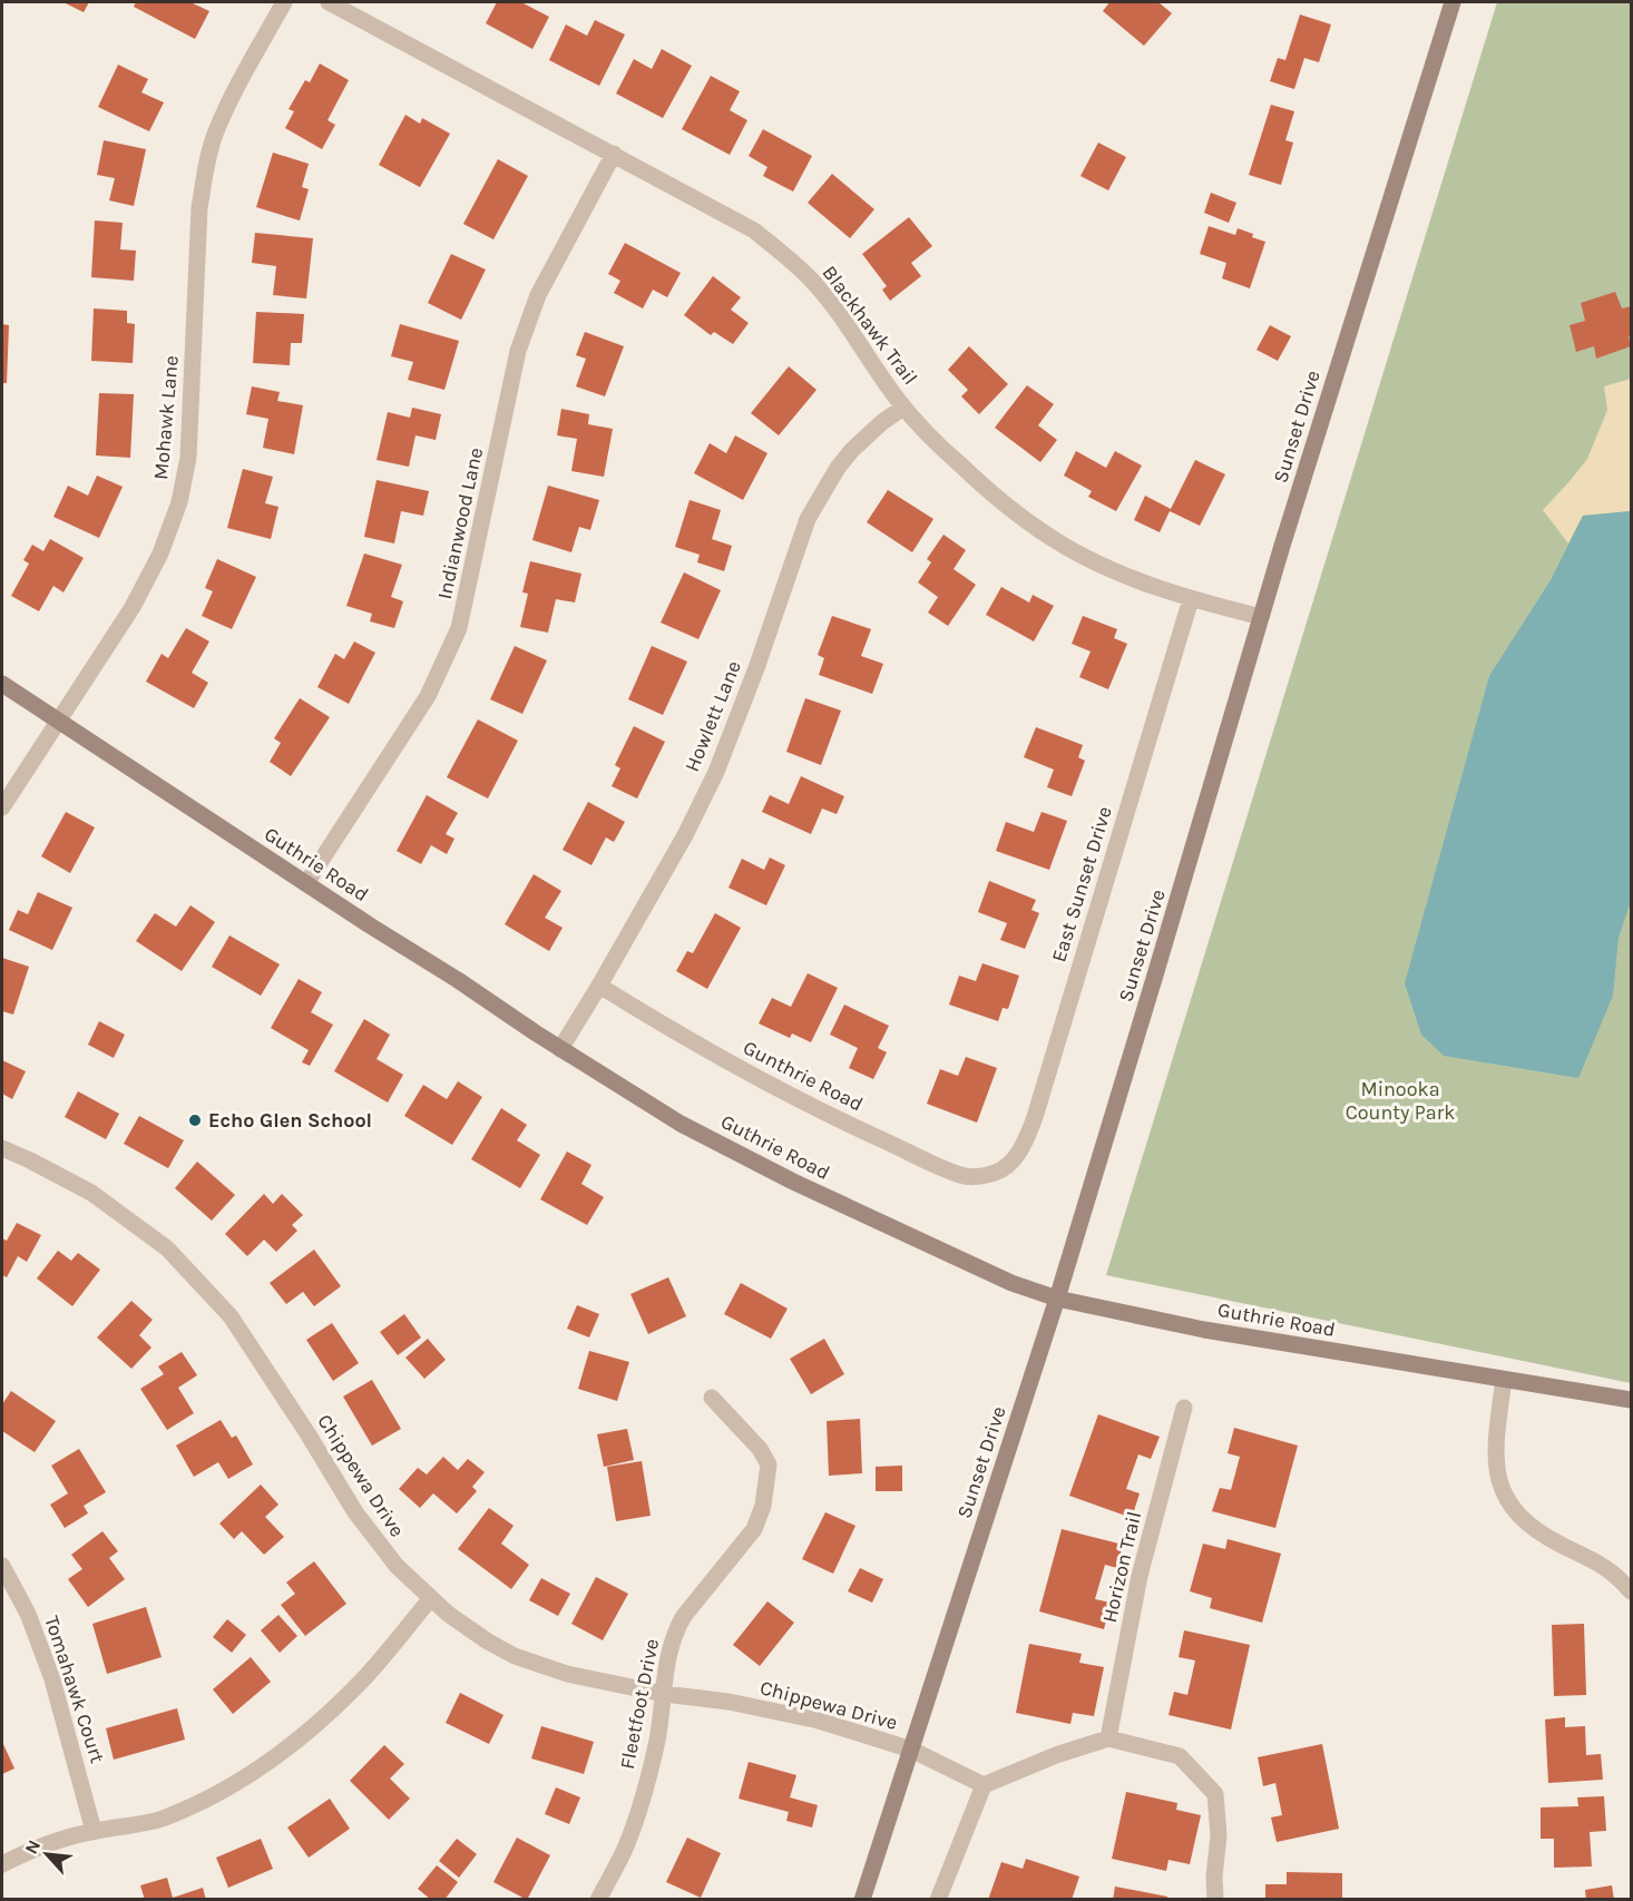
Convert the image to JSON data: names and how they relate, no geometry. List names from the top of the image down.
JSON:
{
  "streets": {
    "street": [
      "Blackhawk Trail",
      "Mohawk Lane",
      "Sunset Drive",
      "Indianwood Lane",
      "Howlett Lane",
      "Guthrie Road",
      "East Sunset Drive",
      "Gunthrie Road",
      "Chippewa Drive",
      "Horizon Trail",
      "Tomahawk Court",
      "Fleetfoot Drive"
    ]
  },
  "crossings": [
    ["Blackhawk Trail", "Sunset Drive"],
    ["Blackhawk Trail", "Indianwood Lane"],
    ["Blackhawk Trail", "Howlett Lane"],
    ["Blackhawk Trail", "East Sunset Drive"],
    ["Mohawk Lane", "Guthrie Road"],
    ["Sunset Drive", "Guthrie Road"],
    ["Sunset Drive", "Chippewa Drive"],
    ["Indianwood Lane", "Guthrie Road"],
    ["Howlett Lane", "Guthrie Road"],
    ["Howlett Lane", "Gunthrie Road"],
    ["East Sunset Drive", "Gunthrie Road"],
    ["Chippewa Drive", "Fleetfoot Drive"]
  ],
  "parks": ["Minooka County Park"],
  "places": ["Echo Glen School"],
  "north": "top left"
}
